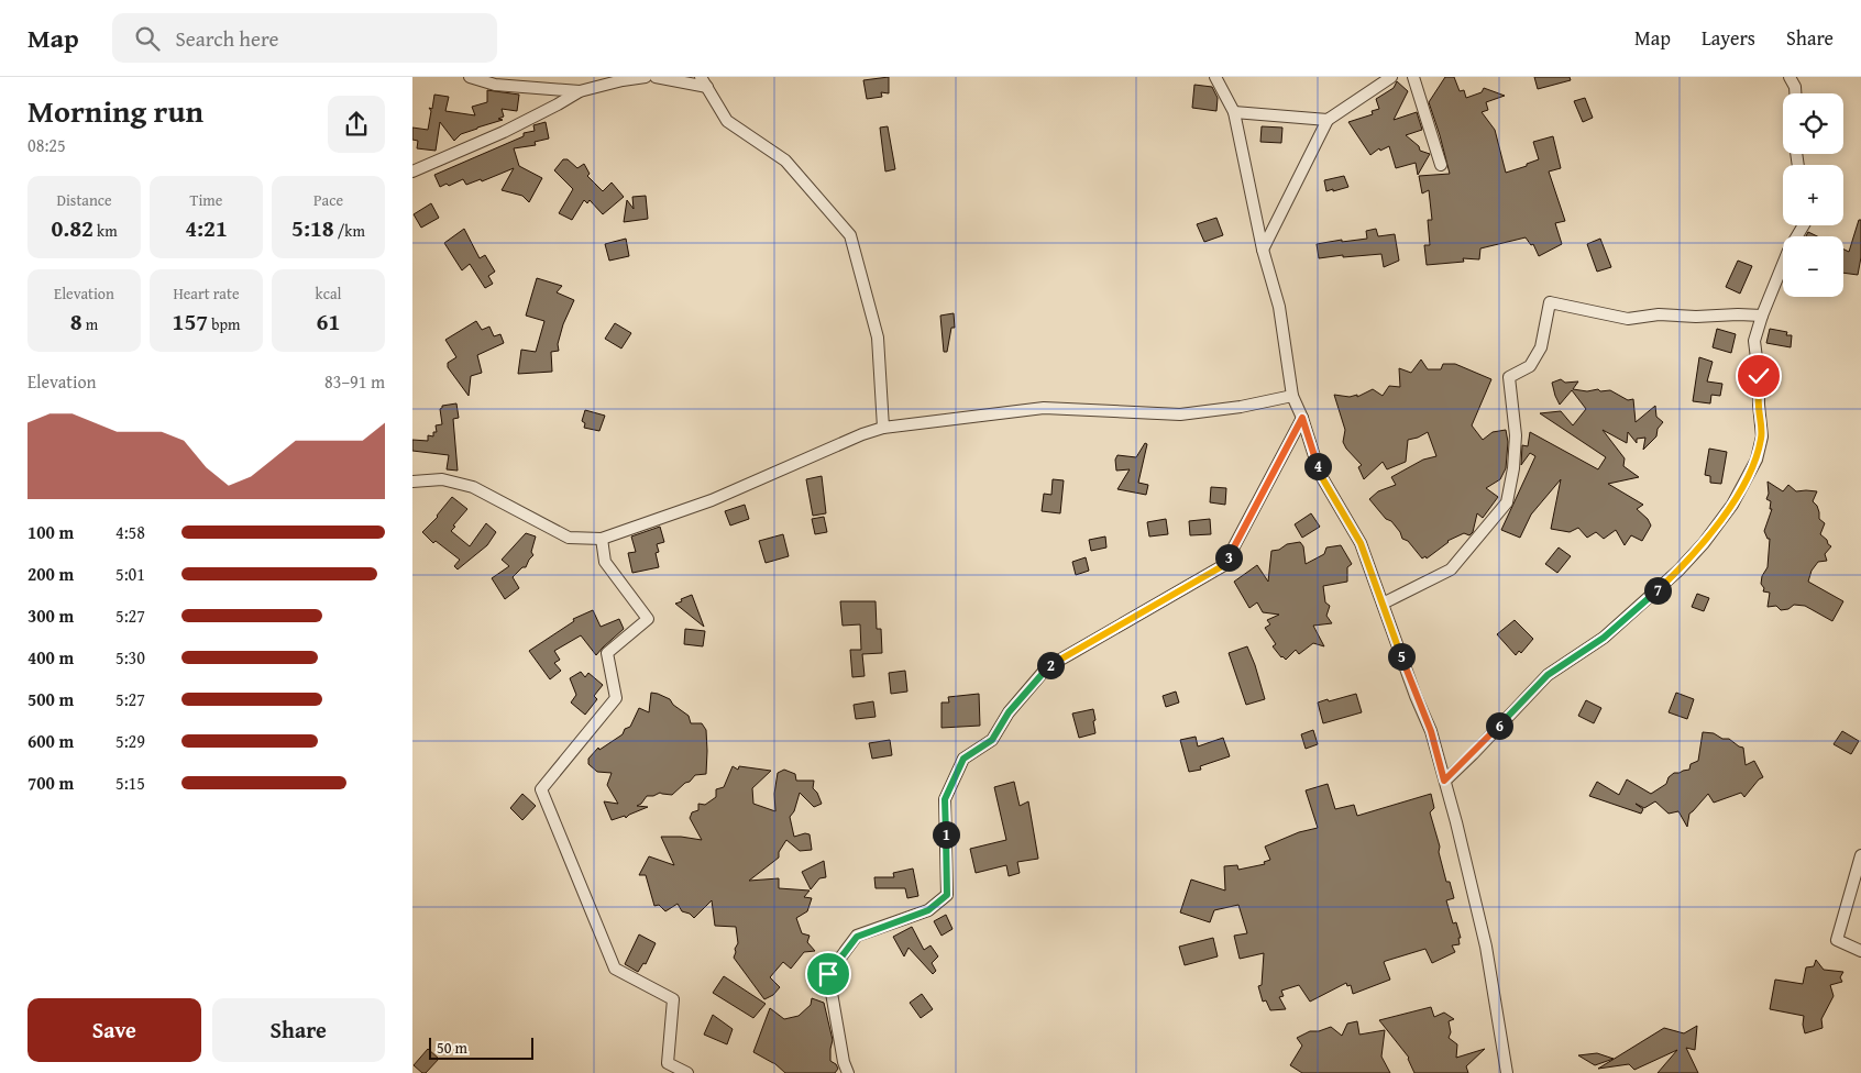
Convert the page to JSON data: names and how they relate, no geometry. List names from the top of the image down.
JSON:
{
  "scale_bar": "50 m",
  "page": {
    "header": "Map",
    "search": "Search here",
    "nav": ["Map", "Layers", "Share"],
    "heading": ["Morning run", "08:25"],
    "map_buttons": ["+", "−"],
    "stats": [
      ["Distance", "0.82 km"],
      ["Time", "4:21"],
      ["Pace", "5:18 /km"],
      ["Elevation", "8 m"],
      ["Heart rate", "157 bpm"],
      ["kcal", "61"]
    ],
    "chart": ["Elevation", "83–91 m"],
    "pins": [
      "4",
      "3",
      "7",
      "5",
      "2",
      "6",
      "1"
    ],
    "list": [
      {
        "name": "100 m",
        "note": "4:58"
      },
      {
        "name": "200 m",
        "note": "5:01"
      },
      {
        "name": "300 m",
        "note": "5:27"
      },
      {
        "name": "400 m",
        "note": "5:30"
      },
      {
        "name": "500 m",
        "note": "5:27"
      },
      {
        "name": "600 m",
        "note": "5:29"
      },
      {
        "name": "700 m",
        "note": "5:15"
      }
    ],
    "buttons": ["Save", "Share"],
    "scale": "50 m"
  }
}
